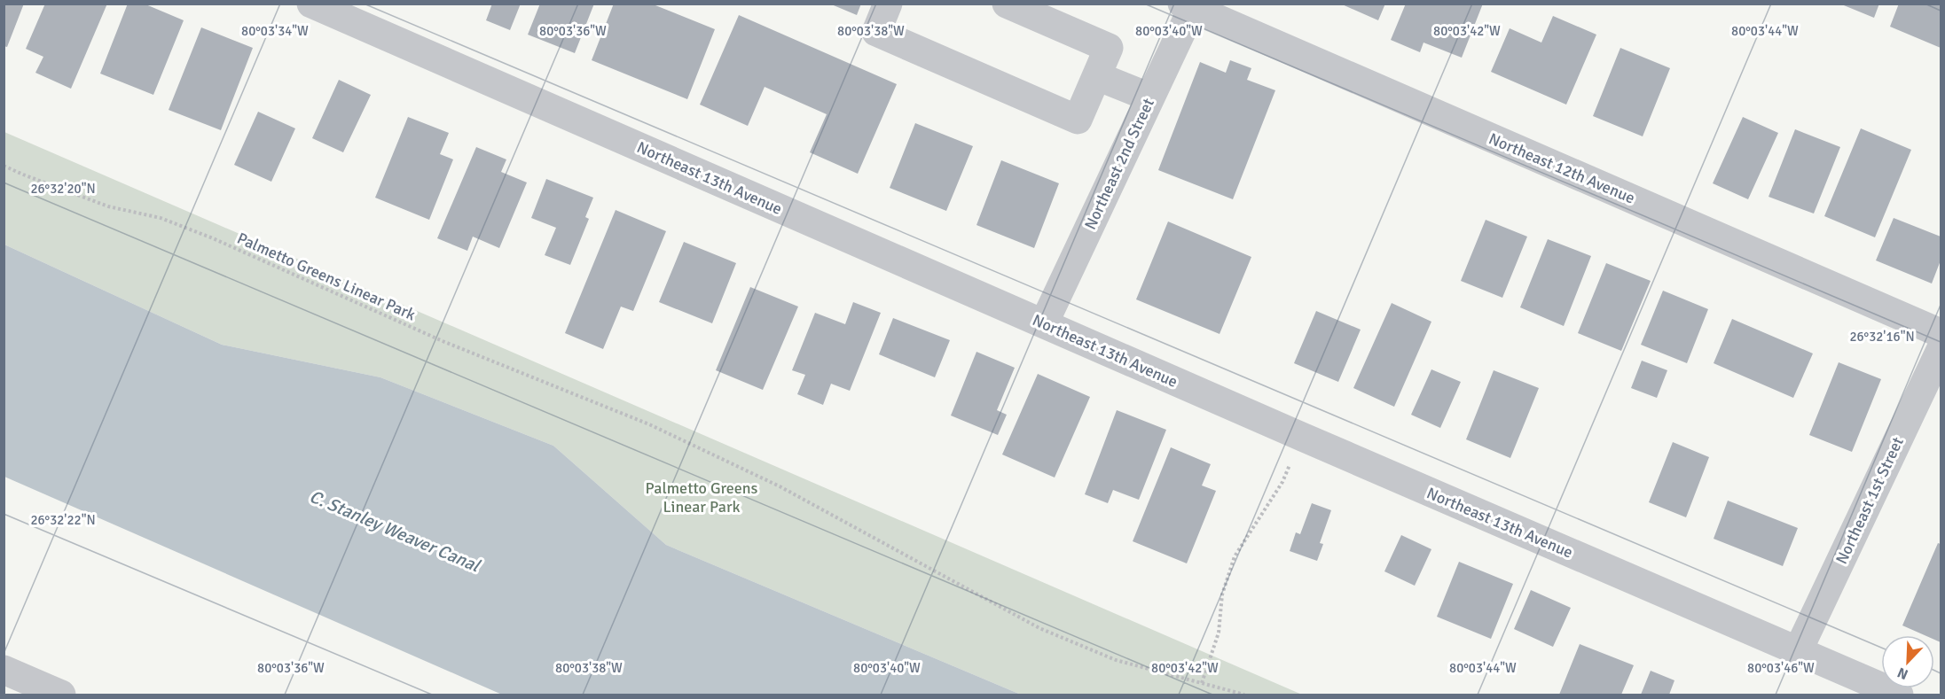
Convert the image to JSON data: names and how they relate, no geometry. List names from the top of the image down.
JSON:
{
  "streets": {
    "street": [
      "Northeast 2nd Street",
      "Northeast 12th Avenue",
      "Northeast 13th Avenue",
      "Northeast 1st Street"
    ],
    "path": ["Palmetto Greens Linear Park"]
  },
  "crossings": [
    ["Northeast 2nd Street", "Northeast 12th Avenue"],
    ["Northeast 2nd Street", "Northeast 13th Avenue"],
    ["Northeast 13th Avenue", "Northeast 1st Street"]
  ],
  "water": ["C. Stanley Weaver Canal"],
  "parks": ["Palmetto Greens Linear Park"],
  "north": "bottom left",
  "coordinates": [
    "80°03'34\"W",
    "80°03'36\"W",
    "80°03'38\"W",
    "80°03'40\"W",
    "80°03'42\"W",
    "80°03'44\"W",
    "26°32'20\"N",
    "26°32'16\"N",
    "26°32'22\"N",
    "80°03'46\"W"
  ]
}
